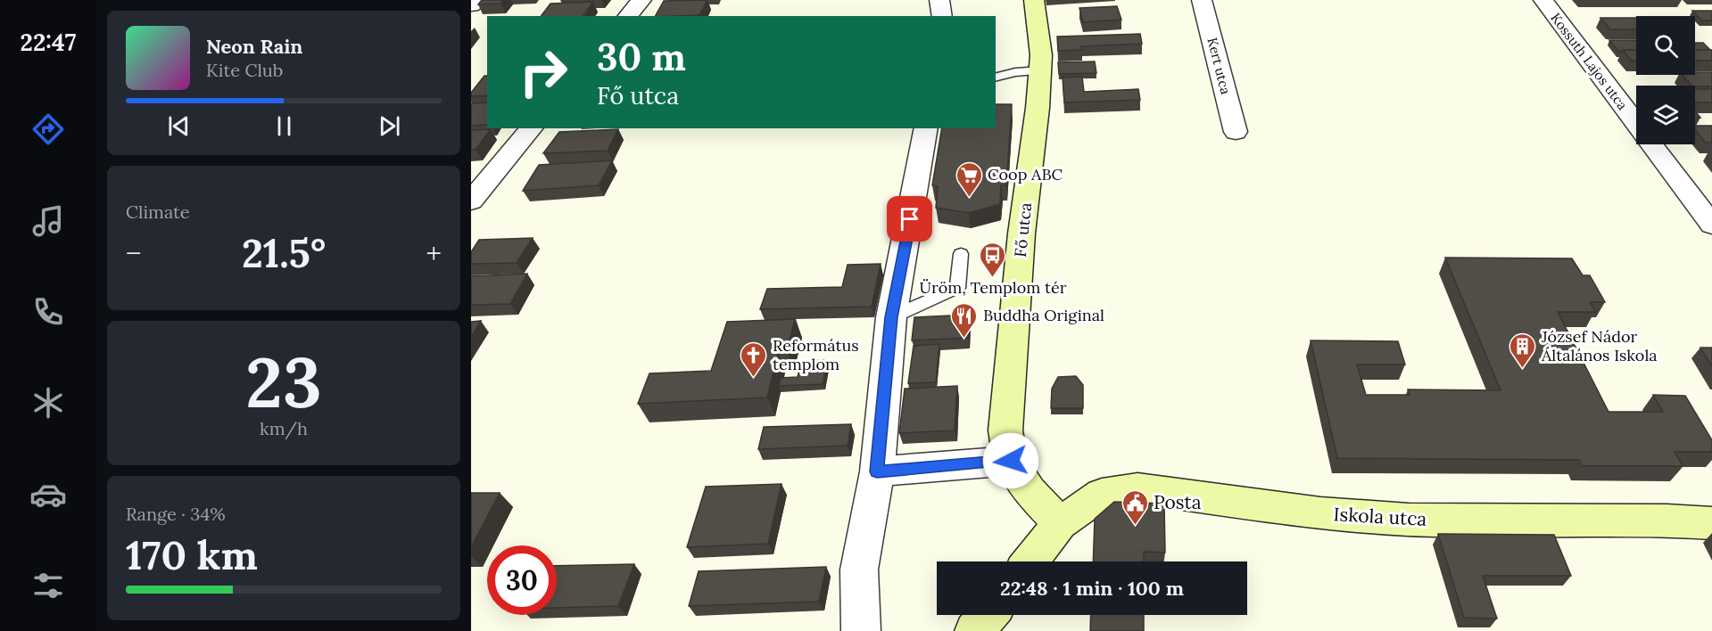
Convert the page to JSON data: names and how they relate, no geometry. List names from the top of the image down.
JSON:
{
  "streets": {
    "street": [
      "Kossuth Lajos utca",
      "Kert utca",
      "Fő utca",
      "Iskola utca"
    ]
  },
  "crossings": [
    ["Fő utca", "Iskola utca"]
  ],
  "places": {
    "supermarket": ["Coop ABC"],
    "bus stop": ["Üröm, Templom tér"],
    "restaurant": ["Buddha Original"],
    "building": ["József Nádor Általános Iskola"],
    "church": ["Református templom"],
    "public building": ["Posta"]
  },
  "page": {
    "tabs": "22:47",
    "turn": ["30 m", "Fő utca"],
    "song": ["Neon Rain", "Kite Club"],
    "tile": [
      "Climate",
      ["23", "km/h"],
      ["Range · 34%", "170 km"]
    ],
    "heat": ["−", "21.5°", "+"],
    "limit": "30",
    "trip": "22:48 · 1 min · 100 m"
  }
}
